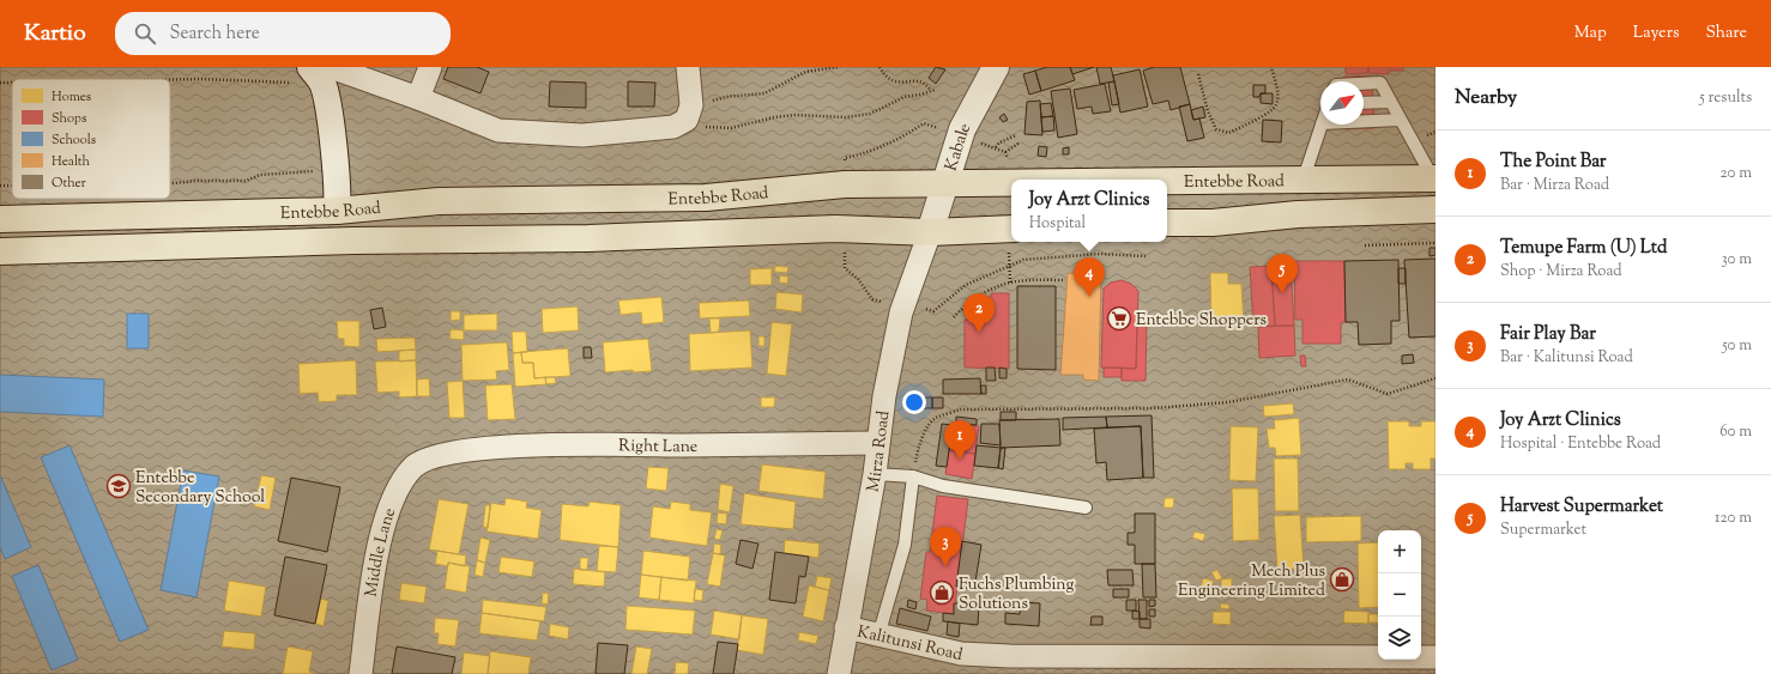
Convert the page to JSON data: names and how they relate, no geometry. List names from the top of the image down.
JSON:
{
  "streets": {
    "highway": ["Entebbe Road"],
    "street": [
      "Kabale",
      "Right Lane",
      "Mirza Road",
      "Middle Lane",
      "Kalitunsi Road"
    ]
  },
  "crossings": [
    ["Kabale", "Entebbe Road"],
    ["Kabale", "Mirza Road"],
    ["Entebbe Road", "Mirza Road"],
    ["Right Lane", "Mirza Road"],
    ["Right Lane", "Middle Lane"],
    ["Mirza Road", "Kalitunsi Road"]
  ],
  "places": {
    "supermarket": ["Entebbe Shoppers"],
    "school or university": ["Entebbe Secondary School"],
    "shop": ["Mech Plus Engineering Limited", "Fuchs Plumbing Solutions"]
  },
  "legend": [
    "Homes",
    "Shops",
    "Schools",
    "Health",
    "Other"
  ],
  "north": "top right",
  "page": {
    "header": "Kartio",
    "search": "Search here",
    "nav": ["Map", "Layers", "Share"],
    "heading": ["Nearby", "5 results"],
    "list": [
      {
        "mark": "1",
        "name": "The Point Bar",
        "note": "Bar · Mirza Road",
        "value": "20 m"
      },
      {
        "mark": "2",
        "name": "Temupe Farm (U) Ltd",
        "note": "Shop · Mirza Road",
        "value": "30 m"
      },
      {
        "mark": "3",
        "name": "Fair Play Bar",
        "note": "Bar · Kalitunsi Road",
        "value": "50 m"
      },
      {
        "mark": "4",
        "name": "Joy Arzt Clinics",
        "note": "Hospital · Entebbe Road",
        "value": "60 m"
      },
      {
        "mark": "5",
        "name": "Harvest Supermarket",
        "note": "Supermarket",
        "value": "120 m"
      }
    ],
    "popup": ["Joy Arzt Clinics", "Hospital"],
    "pins": [
      "5",
      "4",
      "2",
      "1",
      "3"
    ],
    "map_buttons": ["+", "−"]
  }
}
